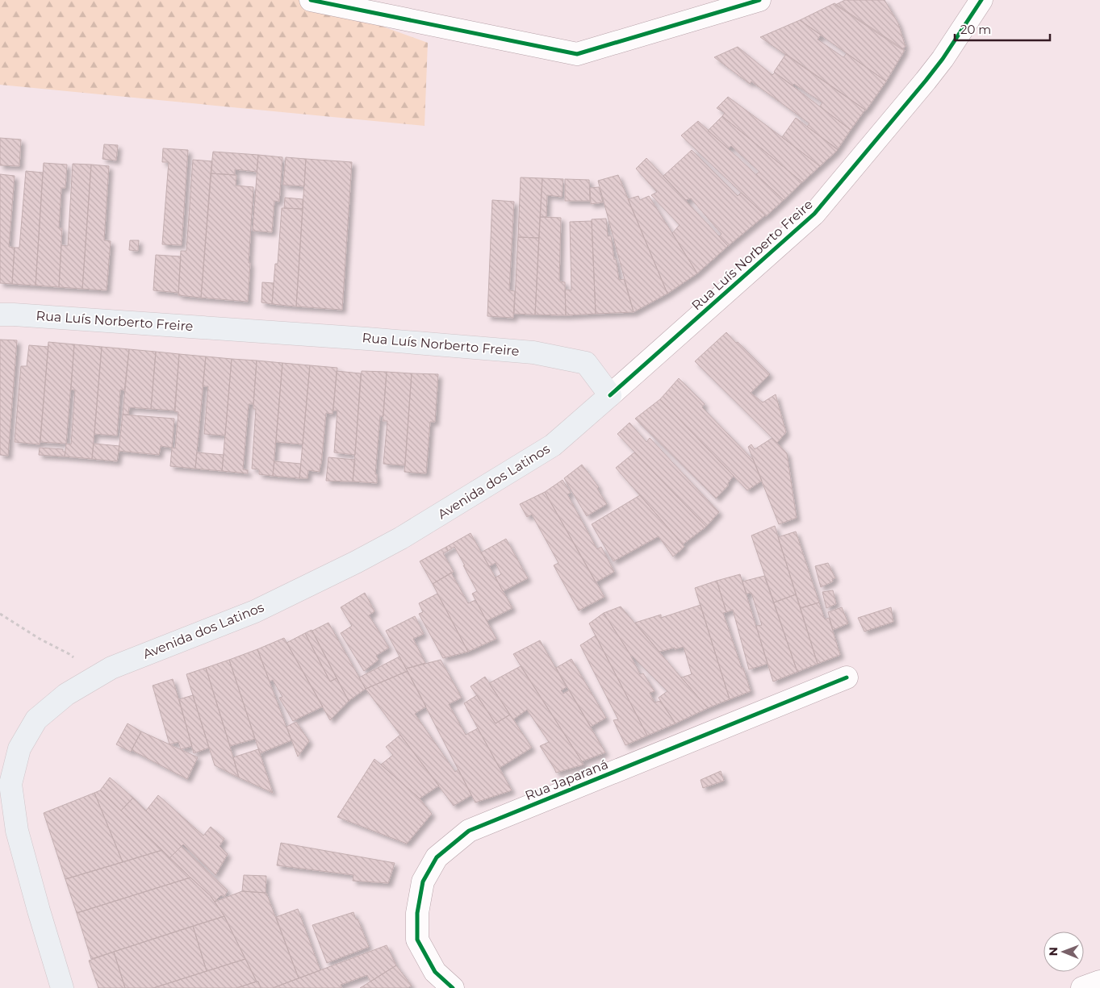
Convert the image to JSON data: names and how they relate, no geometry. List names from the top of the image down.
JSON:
{
  "streets": {
    "main road": ["Rua Luís Norberto Freire", "Avenida dos Latinos"],
    "street": ["Rua Japaraná"]
  },
  "crossings": [
    ["Rua Luís Norberto Freire", "Avenida dos Latinos"]
  ],
  "scale_bar": "20 m",
  "north": "left"
}
